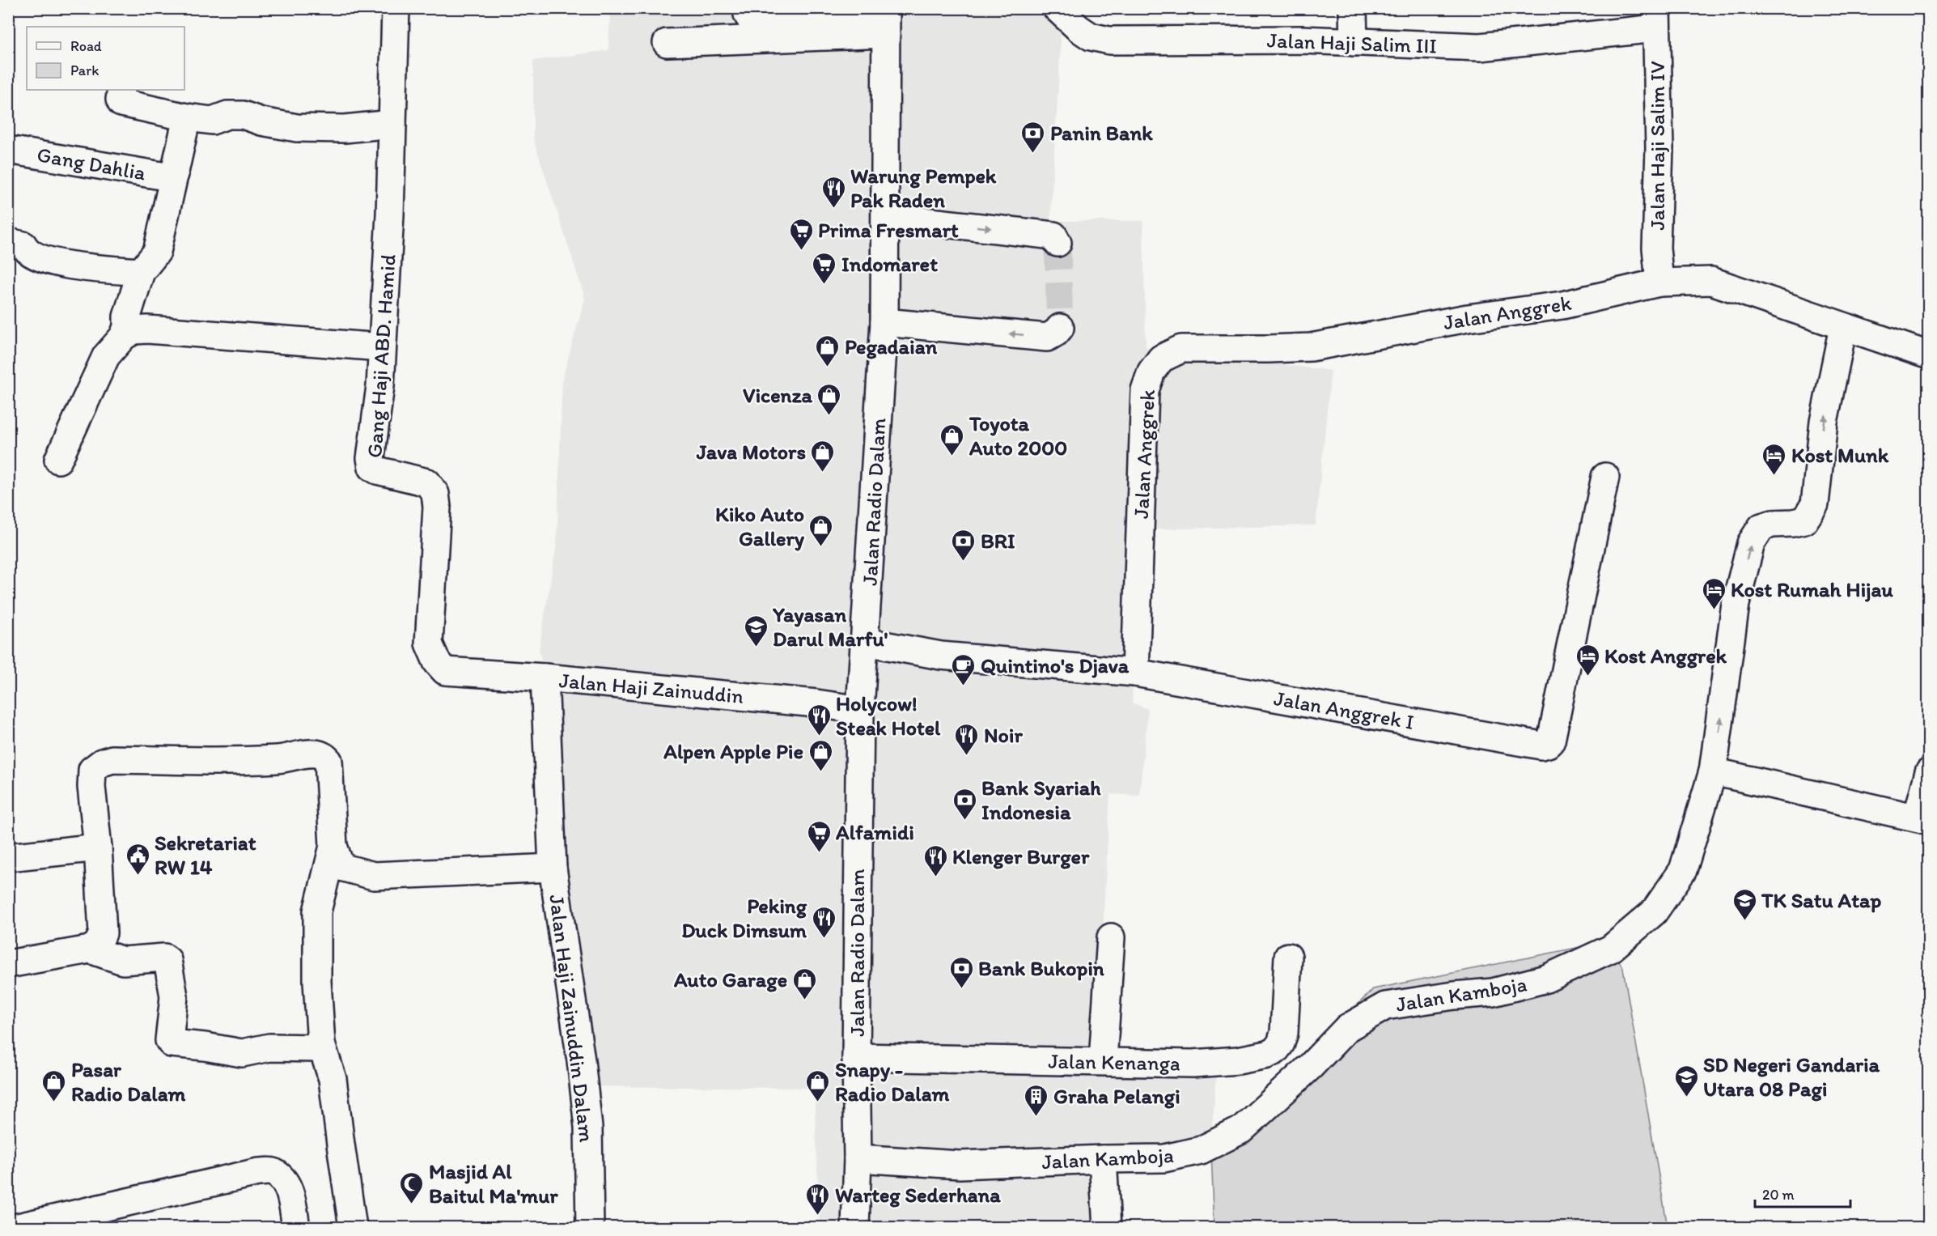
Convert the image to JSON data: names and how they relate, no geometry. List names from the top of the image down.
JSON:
{
  "streets": {
    "street": [
      "Jalan Haji Salim III",
      "Jalan Haji Salim IV",
      "Gang Dahlia",
      "Jalan Anggrek",
      "Gang Haji ABD. Hamid",
      "Jalan Radio Dalam",
      "Jalan Haji Zainuddin",
      "Jalan Anggrek I",
      "Jalan Kamboja",
      "Jalan Haji Zainuddin Dalam",
      "Jalan Kenanga"
    ]
  },
  "crossings": [
    ["Jalan Haji Salim III", "Jalan Haji Salim IV"],
    ["Jalan Haji Salim IV", "Jalan Anggrek"],
    ["Jalan Anggrek", "Jalan Anggrek I"],
    ["Jalan Anggrek", "Jalan Kamboja"],
    ["Gang Haji ABD. Hamid", "Jalan Haji Zainuddin"],
    ["Jalan Radio Dalam", "Jalan Haji Zainuddin"],
    ["Jalan Radio Dalam", "Jalan Kamboja"],
    ["Jalan Radio Dalam", "Jalan Kenanga"],
    ["Jalan Haji Zainuddin", "Jalan Haji Zainuddin Dalam"]
  ],
  "places": {
    "bank": [
      "Panin Bank",
      "BRI",
      "Bank Syariah Indonesia",
      "Bank Bukopin"
    ],
    "restaurant": [
      "Warung Pempek Pak Raden",
      "Holycow! Steak Hotel",
      "Noir",
      "Klenger Burger",
      "Peking Duck Dimsum",
      "Warteg Sederhana"
    ],
    "supermarket": ["Prima Fresmart", "Indomaret", "Alfamidi"],
    "shop": [
      "Pegadaian",
      "Vicenza",
      "Toyota Auto 2000",
      "Java Motors",
      "Kiko Auto Gallery",
      "Alpen Apple Pie",
      "Auto Garage",
      "Pasar Radio Dalam",
      "Snapy - Radio Dalam"
    ],
    "hotel": ["Kost Munk", "Kost Rumah Hijau", "Kost Anggrek"],
    "school or university": ["Yayasan Darul Marfu'", "TK Satu Atap", "SD Negeri Gandaria Utara 08 Pagi"],
    "cafe": ["Quintino's Djava"],
    "public building": ["Sekretariat RW 14"],
    "building": ["Graha Pelangi"],
    "mosque": ["Masjid Al Baitul Ma'mur"]
  },
  "legend": ["Road", "Park"],
  "scale_bar": "20 m"
}
